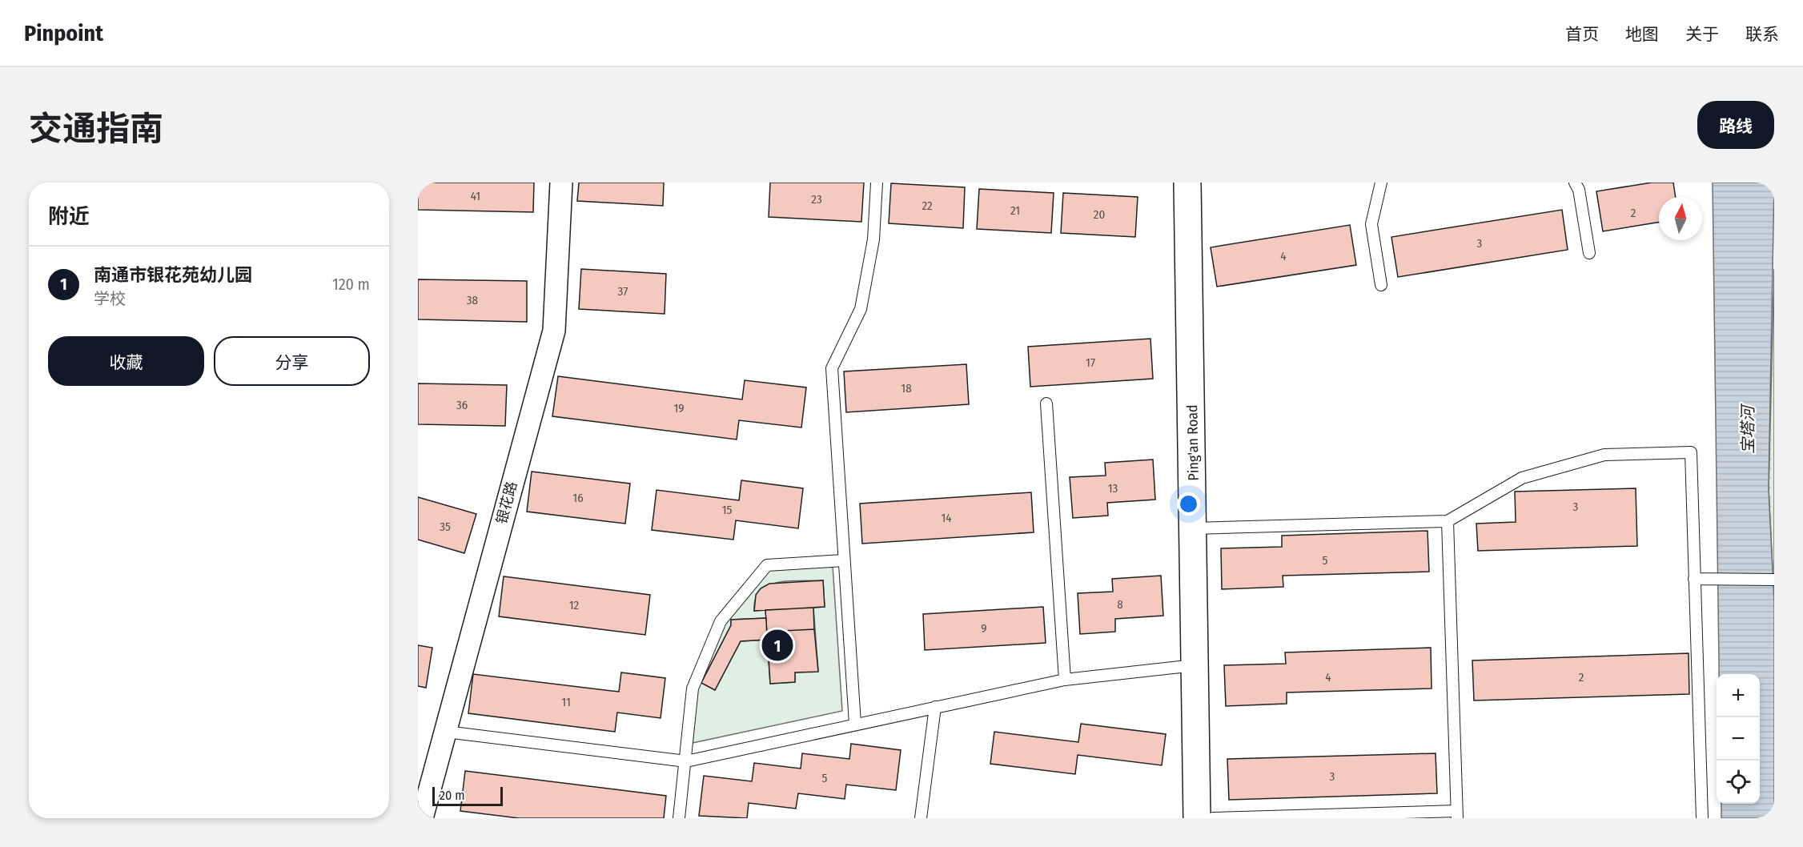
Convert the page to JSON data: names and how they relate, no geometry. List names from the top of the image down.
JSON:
{
  "streets": {
    "street": ["Ping'an Road", "银花路"]
  },
  "water": ["宝塔河"],
  "house_numbers": [
    "41",
    "23",
    "22",
    "21",
    "2",
    "20",
    "3",
    "4",
    "37",
    "38",
    "17",
    "18",
    "36",
    "19",
    "13",
    "16",
    "3",
    "15",
    "14",
    "35",
    "5",
    "8",
    "12",
    "9",
    "4",
    "2",
    "11",
    "3",
    "5"
  ],
  "scale_bar": "20 m",
  "north": "top",
  "page": {
    "header": "Pinpoint",
    "nav": [
      "首页",
      "地图",
      "关于",
      "联系"
    ],
    "title": "交通指南",
    "buttons": [
      "路线",
      ["收藏", "分享"]
    ],
    "heading": "附近",
    "list": [
      {
        "mark": "1",
        "name": "南通市银花苑幼儿园",
        "note": "学校",
        "value": "120 m"
      }
    ],
    "pins": "1",
    "map_buttons": ["+", "−"],
    "scale": "20 m"
  }
}
